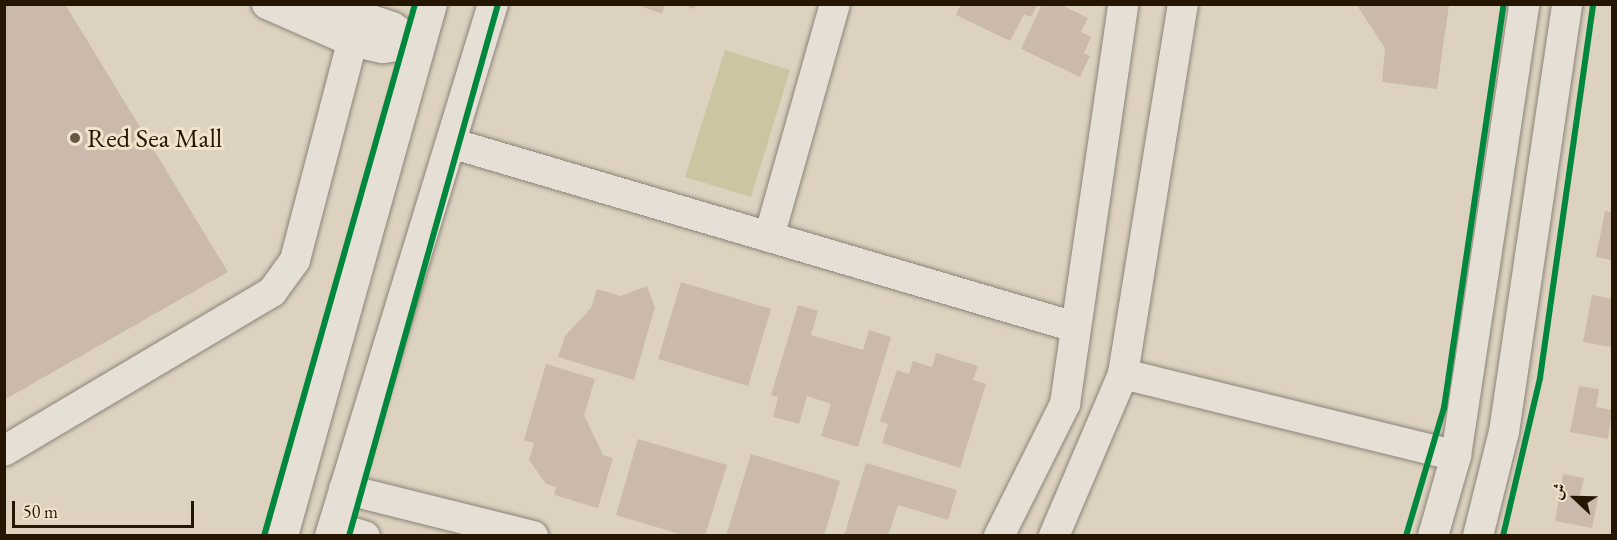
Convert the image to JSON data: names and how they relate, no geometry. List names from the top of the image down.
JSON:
{
  "places": ["Red Sea Mall"],
  "scale_bar": "50 m",
  "north": "left"
}
